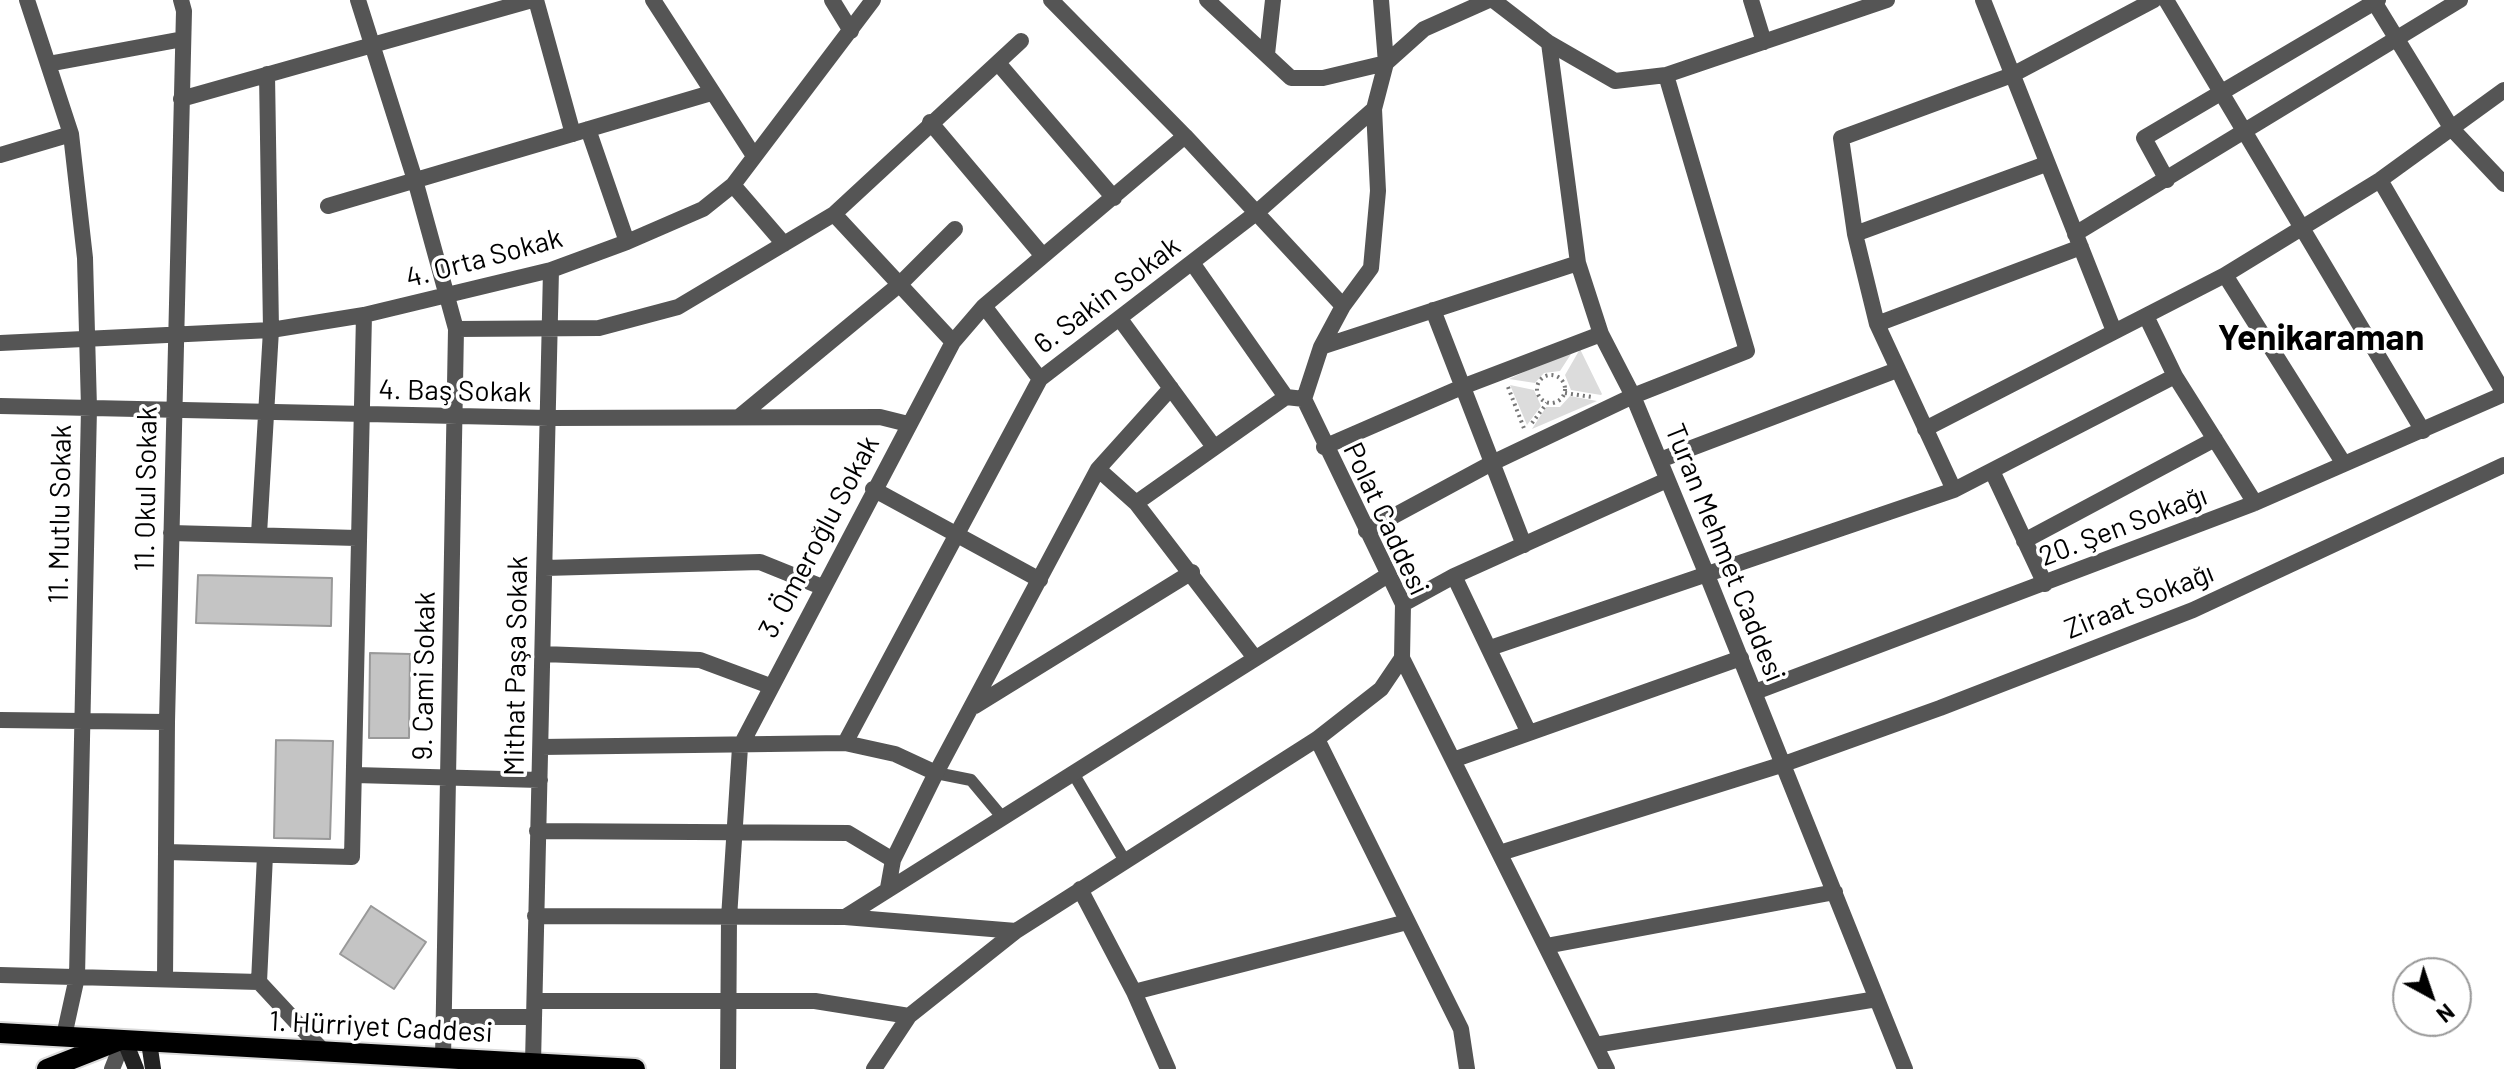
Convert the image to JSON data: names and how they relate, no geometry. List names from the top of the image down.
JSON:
{
  "streets": {
    "main road": ["1. Hürriyet Caddesi"],
    "street": [
      "4. Orta Sokak",
      "6. Sakin Sokak",
      "4. Baş Sokak",
      "11. Okul Sokak",
      "11. Mutlu Sokak",
      "Polat Caddesi",
      "20. Şen Sokağı",
      "3. Ömeroğlu Sokak",
      "Turan Mehmet Caddesi",
      "Ziraat Sokağı",
      "Mithat Paşa Sokak",
      "9. Cami Sokak"
    ]
  },
  "crossings": [
    ["4. Orta Sokak", "11. Okul Sokak"],
    ["4. Orta Sokak", "11. Mutlu Sokak"],
    ["4. Orta Sokak", "Mithat Paşa Sokak"],
    ["4. Orta Sokak", "9. Cami Sokak"],
    ["4. Baş Sokak", "11. Okul Sokak"],
    ["4. Baş Sokak", "11. Mutlu Sokak"],
    ["4. Baş Sokak", "3. Ömeroğlu Sokak"],
    ["4. Baş Sokak", "Mithat Paşa Sokak"],
    ["4. Baş Sokak", "9. Cami Sokak"],
    ["11. Mutlu Sokak", "1. Hürriyet Caddesi"],
    ["20. Şen Sokağı", "Turan Mehmet Caddesi"],
    ["Turan Mehmet Caddesi", "Ziraat Sokağı"],
    ["Mithat Paşa Sokak", "1. Hürriyet Caddesi"],
    ["9. Cami Sokak", "1. Hürriyet Caddesi"]
  ],
  "districts": ["Yenikaraman"],
  "north": "bottom right"
}
